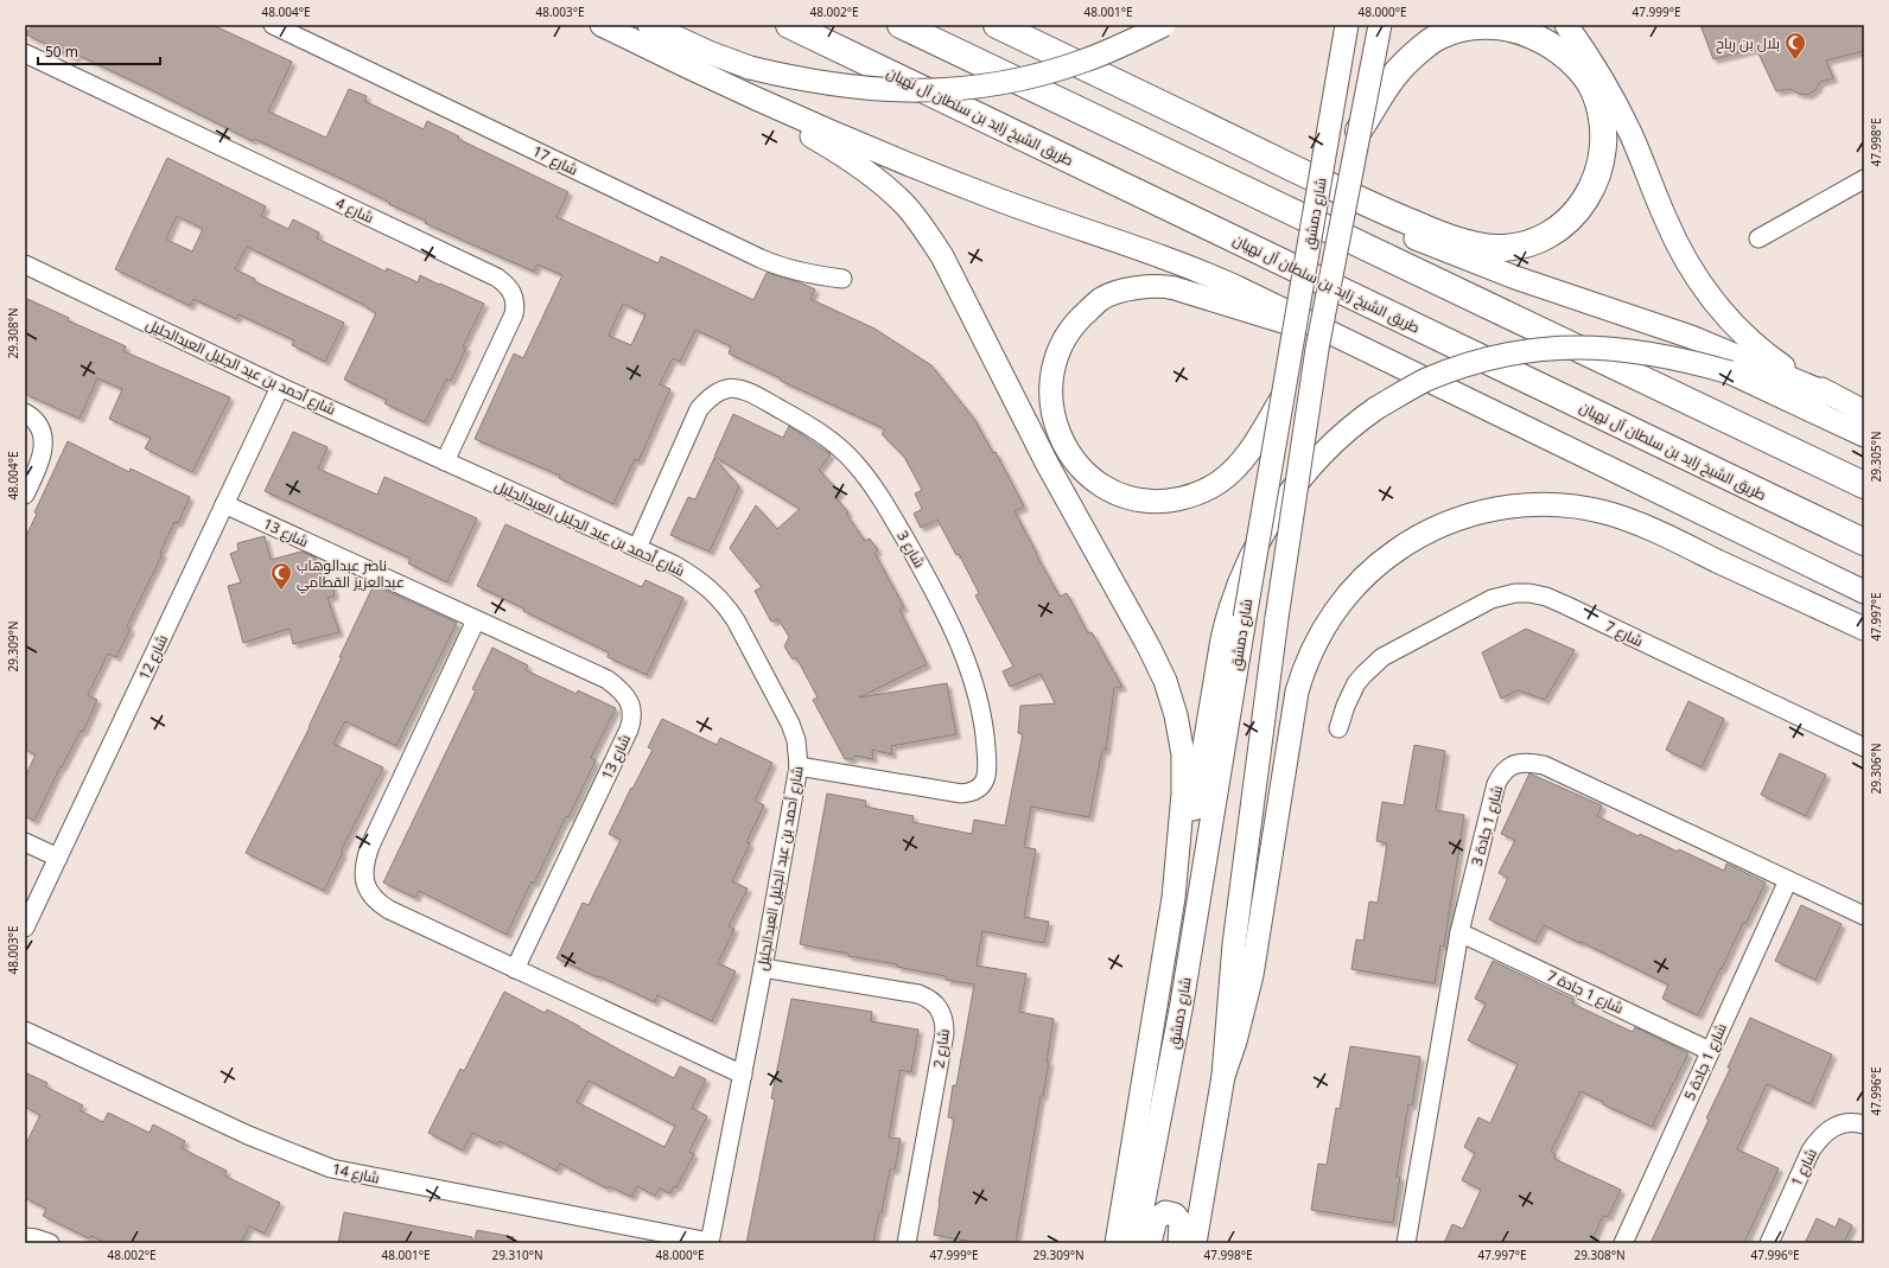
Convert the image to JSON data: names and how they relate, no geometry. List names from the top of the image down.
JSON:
{
  "streets": {
    "highway": ["طريق الشيخ زايد بن سلطان آل نهيان"],
    "main road": ["شارع دمشق"],
    "street": [
      "شارع 17",
      "شارع 4",
      "شارع أحمد بن عبد الجليل العبدالجليل",
      "شارع 13",
      "شارع 3",
      "شارع 7",
      "شارع 12",
      "شارع 1 جادة 3",
      "شارع 1 جادة 7",
      "شارع 2",
      "شارع 1 جادة 5",
      "شارع 1",
      "شارع 14"
    ]
  },
  "crossings": [
    ["شارع 4", "شارع أحمد بن عبد الجليل العبدالجليل"],
    ["شارع أحمد بن عبد الجليل العبدالجليل", "شارع 3"],
    ["شارع أحمد بن عبد الجليل العبدالجليل", "شارع 12"],
    ["شارع أحمد بن عبد الجليل العبدالجليل", "شارع 2"],
    ["شارع أحمد بن عبد الجليل العبدالجليل", "شارع 14"],
    ["شارع 13", "شارع 12"],
    ["شارع 1 جادة 3", "شارع 1 جادة 7"],
    ["شارع 1 جادة 3", "شارع 1 جادة 5"],
    ["شارع 1 جادة 7", "شارع 1 جادة 5"]
  ],
  "places": {
    "mosque": ["بلال بن رباح", "ناصر عبدالوهاب عبدالعزيز القطامي"]
  },
  "scale_bar": "50 m",
  "coordinates": [
    "48.004°E",
    "48.003°E",
    "48.002°E",
    "48.001°E",
    "48.000°E",
    "47.999°E",
    "47.998°E",
    "29.308°N",
    "29.305°N",
    "47.997°E",
    "29.309°N",
    "29.306°N",
    "47.996°E",
    "29.310°N"
  ]
}
